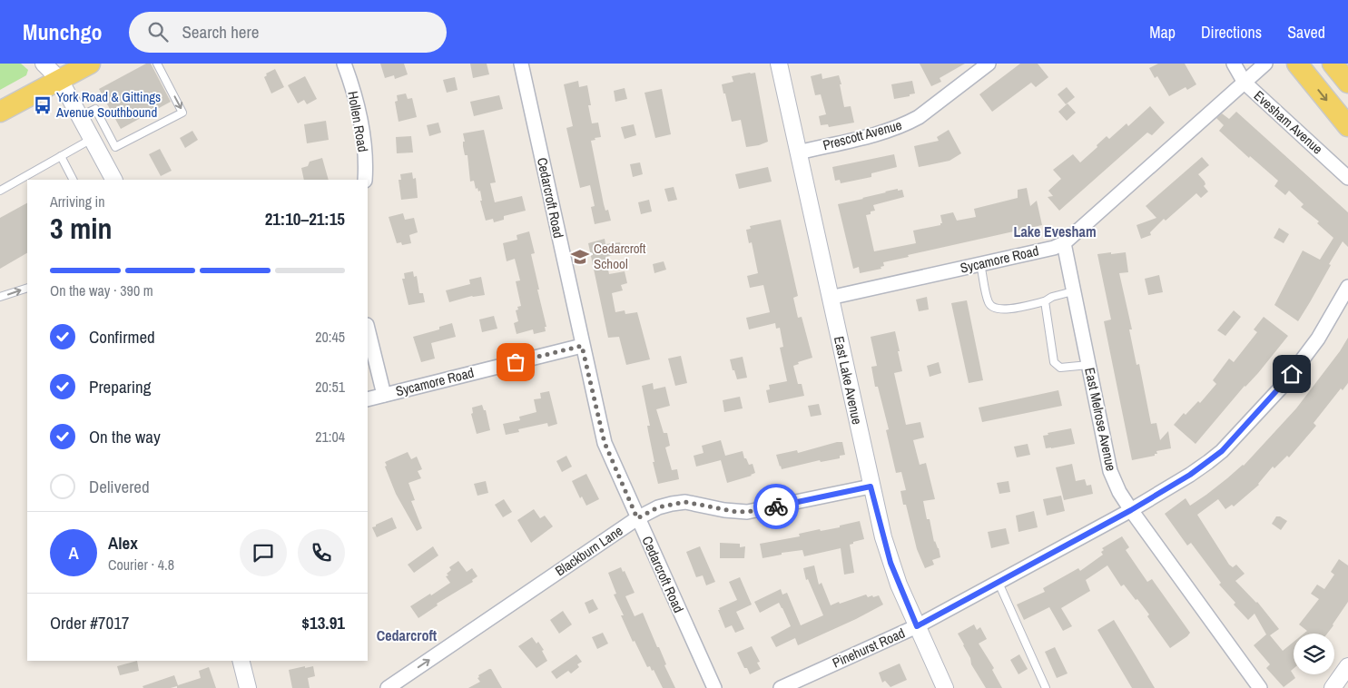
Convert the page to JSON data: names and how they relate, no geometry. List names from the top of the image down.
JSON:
{
  "streets": {
    "street": [
      "Hollen Road",
      "Evesham Avenue",
      "Prescott Avenue",
      "Cedarcroft Road",
      "Sycamore Road",
      "East Lake Avenue",
      "East Melrose Avenue",
      "Blackburn Lane",
      "Pinehurst Road"
    ]
  },
  "crossings": [
    ["Evesham Avenue", "Sycamore Road"],
    ["Prescott Avenue", "East Lake Avenue"],
    ["Cedarcroft Road", "Sycamore Road"],
    ["Cedarcroft Road", "Blackburn Lane"],
    ["Sycamore Road", "East Lake Avenue"],
    ["Sycamore Road", "East Melrose Avenue"],
    ["East Lake Avenue", "Blackburn Lane"],
    ["East Lake Avenue", "Pinehurst Road"],
    ["East Melrose Avenue", "Pinehurst Road"]
  ],
  "one_way": ["Blackburn Lane"],
  "districts": ["Lake Evesham", "Cedarcroft"],
  "places": {
    "bus stop": ["York Road & Gittings Avenue Southbound"],
    "school or university": ["Cedarcroft School"]
  },
  "page": {
    "header": "Munchgo",
    "search": "Search here",
    "nav": ["Map", "Directions", "Saved"],
    "heading": ["3 min", "Arriving in", "21:10–21:15"],
    "panel": [
      "Alex",
      "Courier · 4.8",
      "Order #7017",
      "$13.91"
    ],
    "bar": "On the way · 390 m",
    "list": [
      ["Confirmed", "20:45"],
      ["Preparing", "20:51"],
      ["On the way", "21:04"],
      "Delivered"
    ],
    "round": "A"
  }
}
